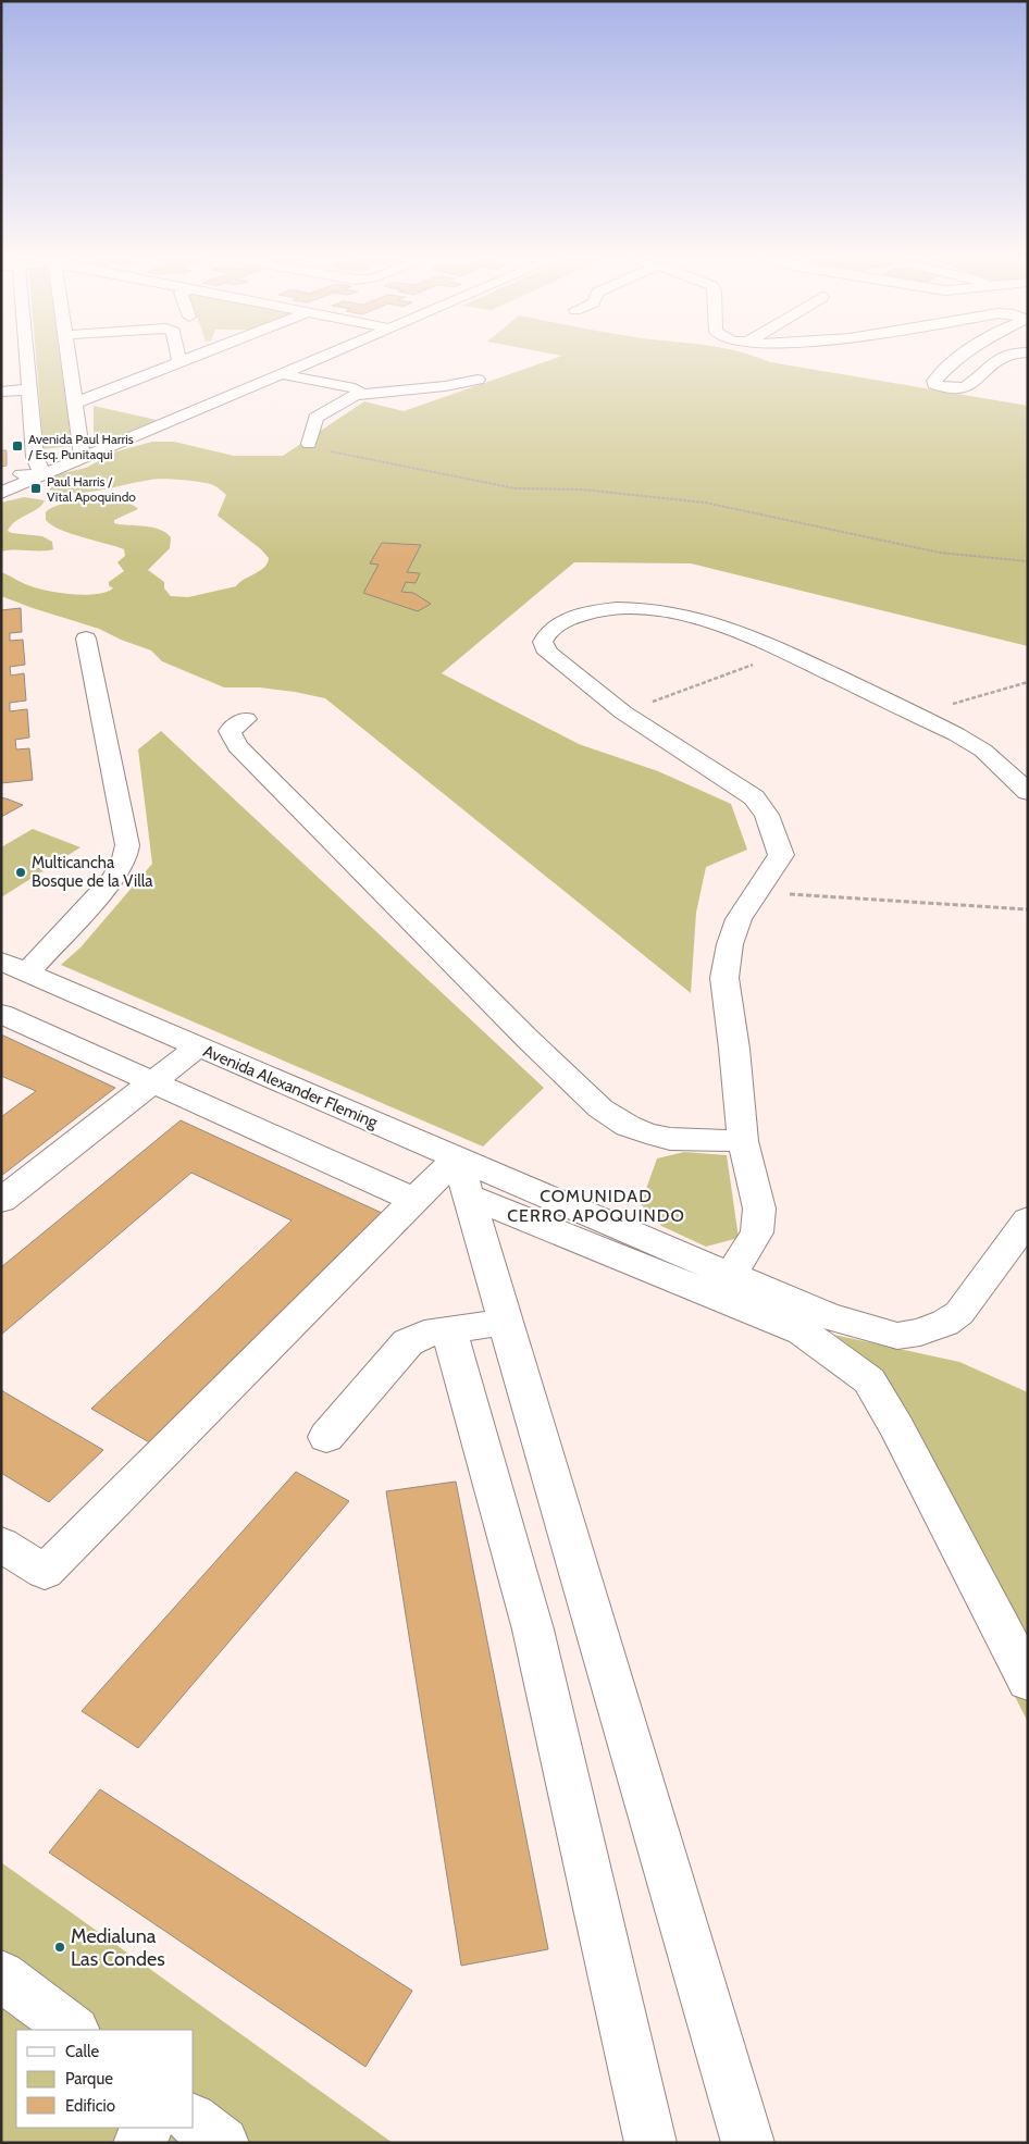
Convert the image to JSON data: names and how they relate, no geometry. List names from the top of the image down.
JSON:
{
  "streets": {
    "street": ["Avenida Alexander Fleming"]
  },
  "districts": ["COMUNIDAD CERRO APOQUINDO"],
  "places": {
    "transit": ["Avenida Paul Harris / Esq. Punitaqui", "Paul Harris / Vital Apoquindo"],
    "other": ["Multicancha Bosque de la Villa", "Medialuna Las Condes"]
  },
  "legend": ["Calle", "Parque", "Edificio"]
}
